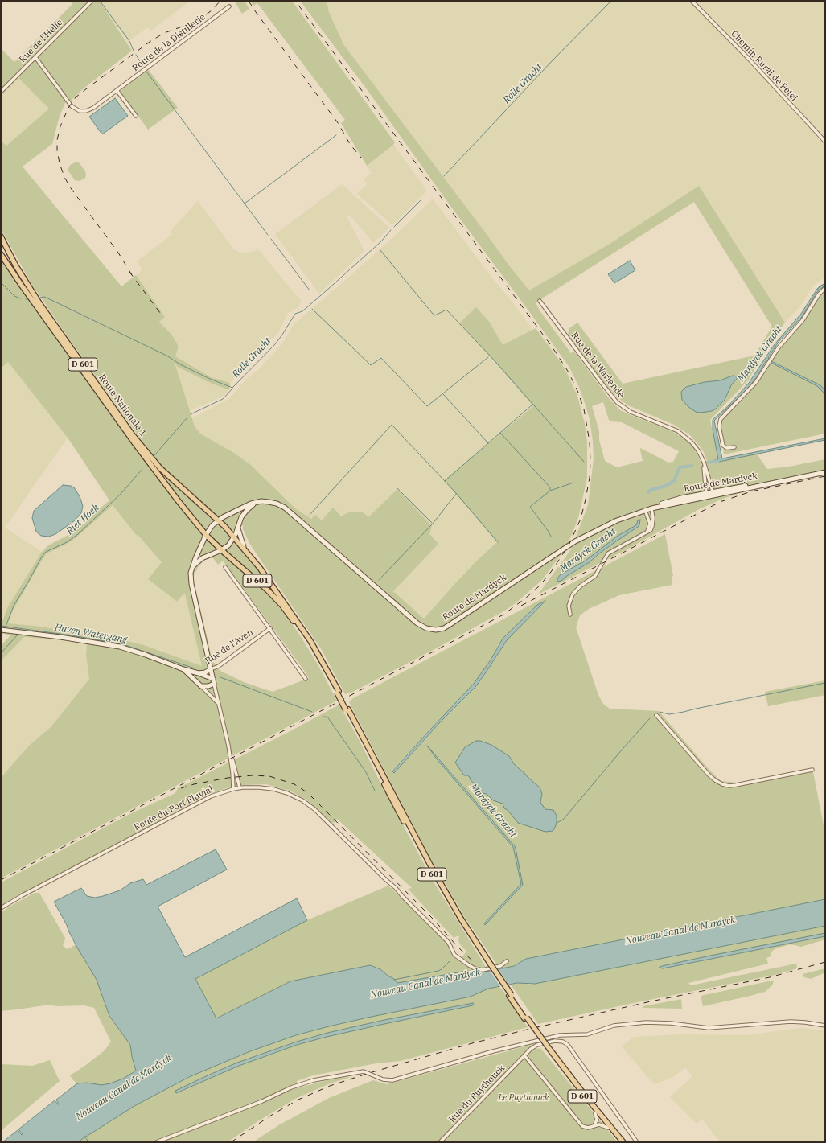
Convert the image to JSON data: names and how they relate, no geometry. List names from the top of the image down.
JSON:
{
  "streets": {
    "main road": [
      "D 601",
      "Route Nationale 1",
      "Route de Mardyck",
      "Rue de l'Aven"
    ],
    "street": [
      "Rue de l'Helle",
      "Route de la Distillerie",
      "Chemin Rural de Fetel",
      "Rue de la Warlande",
      "Route du Port Fluvial",
      "Rue du Puythouck"
    ]
  },
  "crossings": [
    ["Rue de l'Helle", "Route de la Distillerie"],
    ["D 601", "Route Nationale 1"],
    ["D 601", "Route de Mardyck"],
    ["Rue de la Warlande", "Route de Mardyck"],
    ["Route Nationale 1", "Route de Mardyck"],
    ["Route de Mardyck", "Rue de l'Aven"]
  ],
  "water": [
    "Rolle Gracht",
    "Mardyck Gracht",
    "Riet Hoek",
    "Haven Watergang",
    "Nouveau Canal de Mardyck"
  ],
  "parks": ["Le Puythouck"]
}
